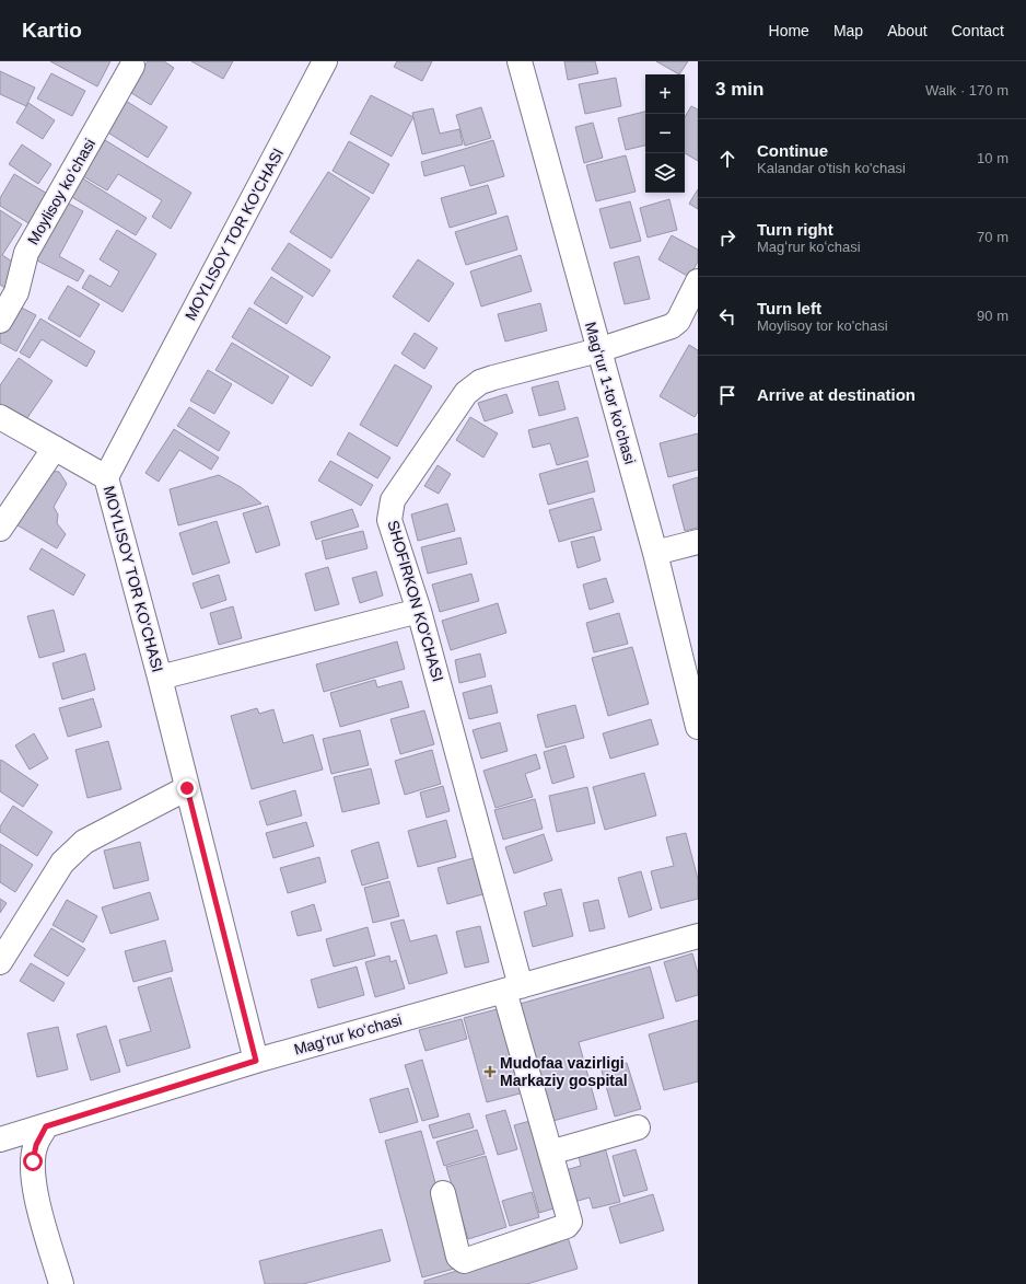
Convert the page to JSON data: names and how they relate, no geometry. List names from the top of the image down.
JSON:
{
  "streets": {
    "street": [
      "Moylisoy koʻchasi",
      "MOYLISOY TOR KO'CHASI",
      "Magʻrur 1-tor koʻchasi",
      "SHOFIRKON KO'CHASI",
      "Magʻrur koʻchasi"
    ]
  },
  "crossings": [
    ["MOYLISOY TOR KO'CHASI", "Magʻrur koʻchasi"],
    ["Magʻrur 1-tor koʻchasi", "SHOFIRKON KO'CHASI"],
    ["SHOFIRKON KO'CHASI", "Magʻrur koʻchasi"]
  ],
  "places": {
    "health": ["Mudofaa vazirligi Markaziy gospital"]
  },
  "page": {
    "header": "Kartio",
    "nav": [
      "Home",
      "Map",
      "About",
      "Contact"
    ],
    "heading": ["3 min", "Walk · 170 m"],
    "map_buttons": ["+", "−"],
    "list": [
      ["Continue", "Kalandar o'tish ko'chasi", "10 m"],
      ["Turn right", "Magʻrur koʻchasi", "70 m"],
      ["Turn left", "Moylisoy tor ko'chasi", "90 m"],
      "Arrive at destination"
    ]
  }
}
